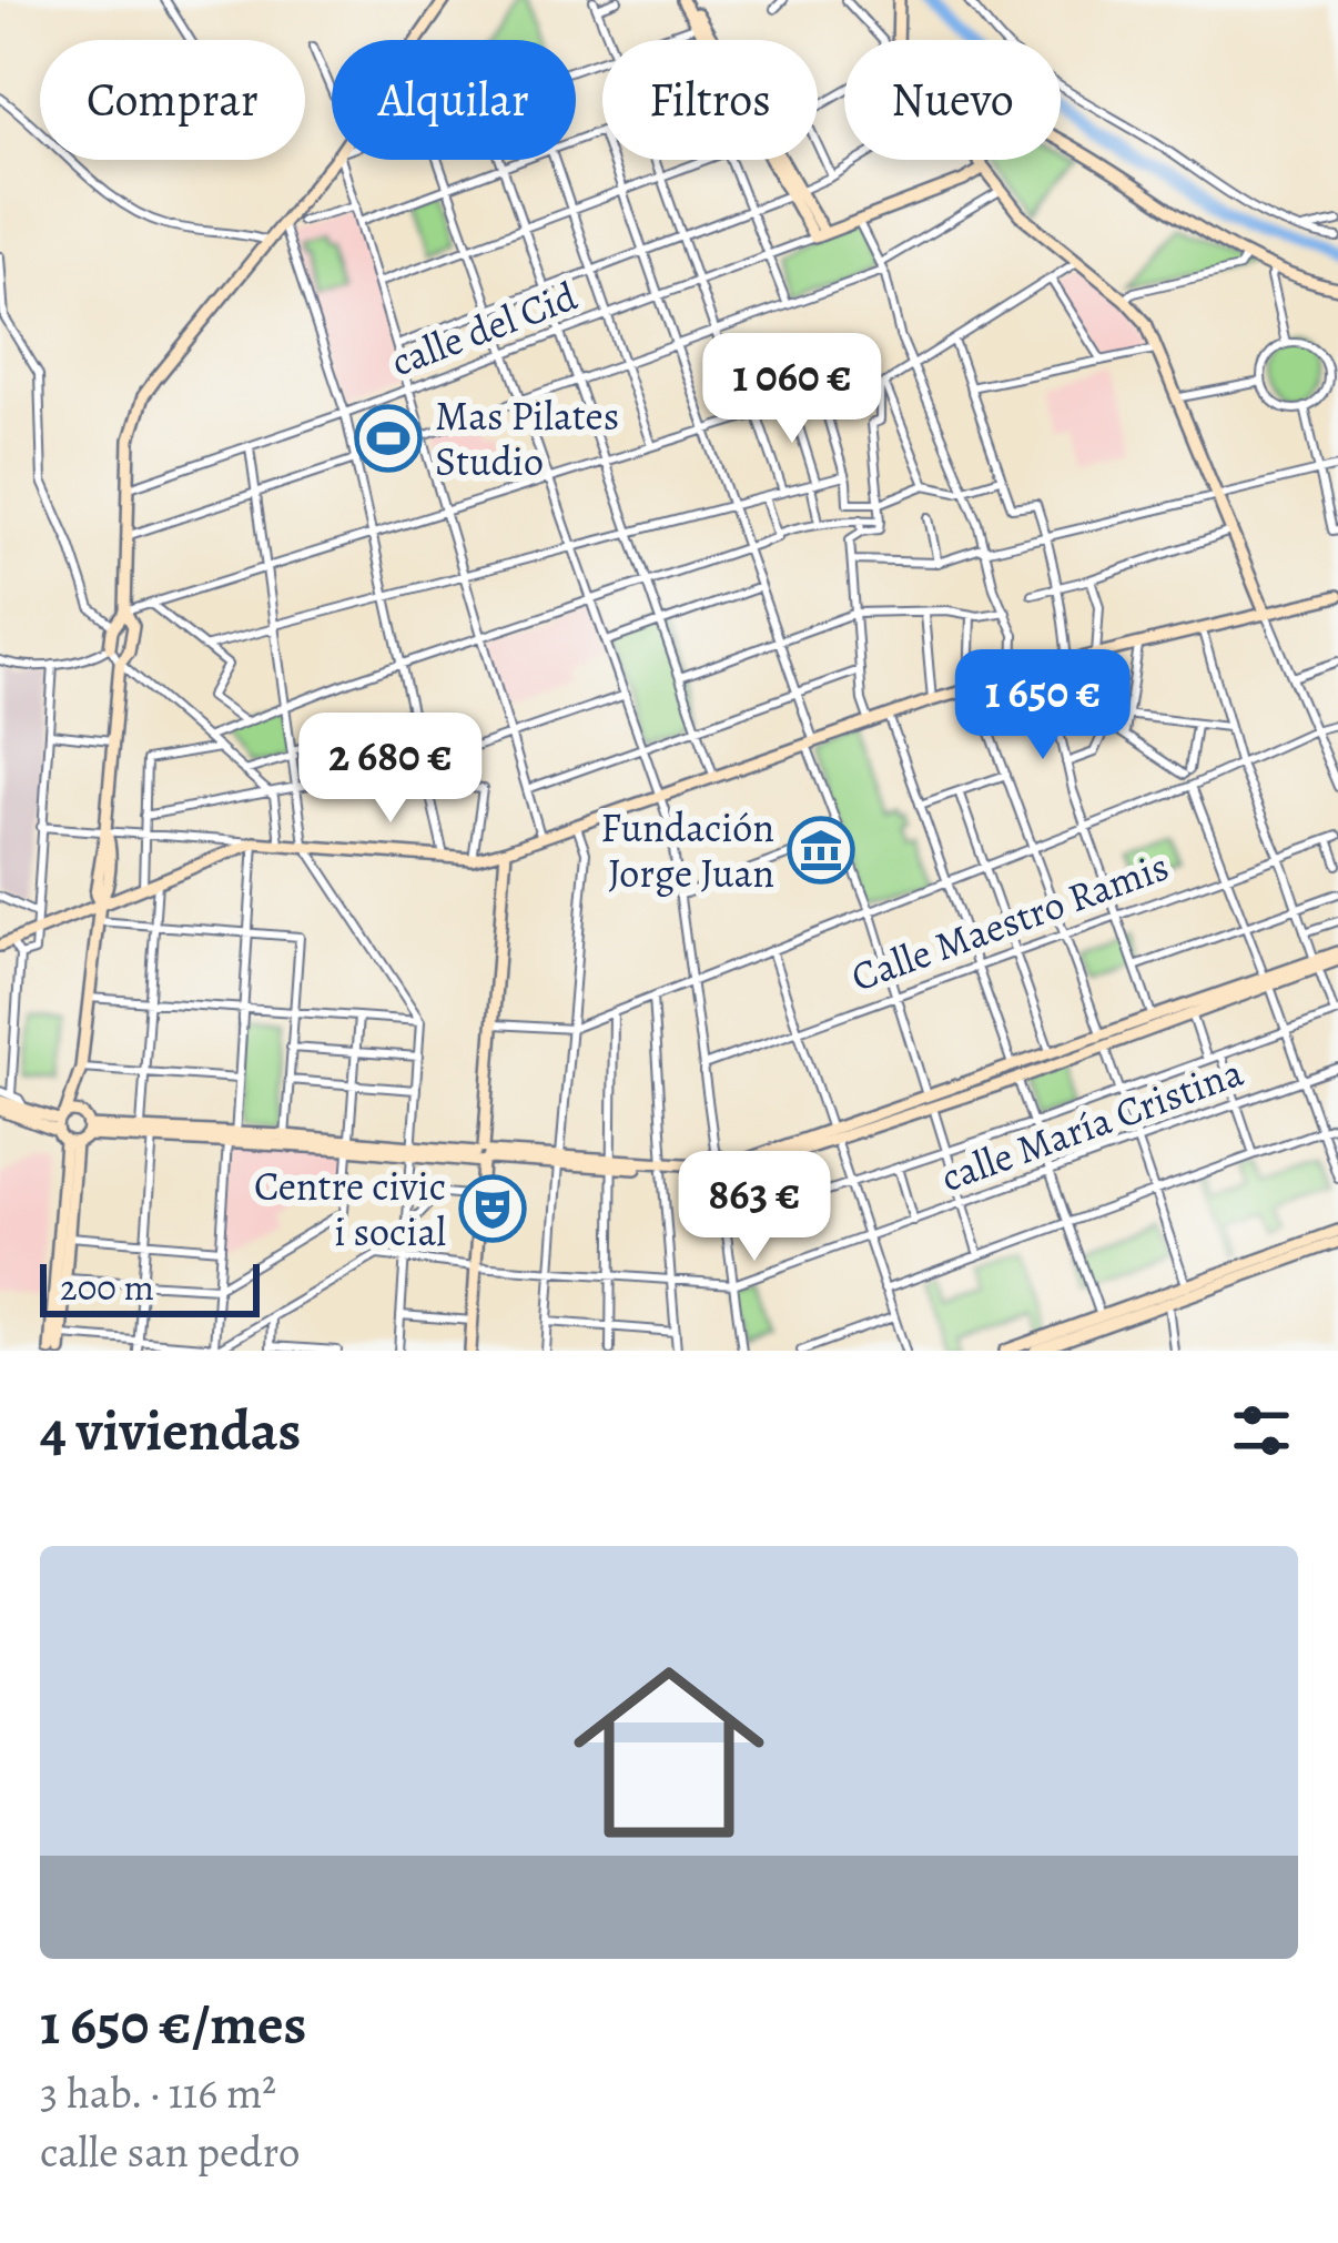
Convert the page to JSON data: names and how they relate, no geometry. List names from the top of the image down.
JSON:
{
  "streets": {
    "street": ["calle del Cid", "Calle Maestro Ramis", "calle María Cristina"]
  },
  "places": {
    "sports": ["Mas Pilates Studio"],
    "museum": ["Fundación Jorge Juan"],
    "theatre": ["Centre civic i social"]
  },
  "scale_bar": "200 m",
  "page": {
    "chip": [
      "Comprar",
      "Alquilar",
      "Filtros",
      "Nuevo"
    ],
    "price": [
      "1 060 €",
      "1 650 €",
      "2 680 €",
      "863 €"
    ],
    "scale": "200 m",
    "heading": "4 viviendas",
    "list": [
      {
        "name": "1 650 €/mes",
        "note": "3 hab. · 116 m² · calle san pedro"
      }
    ]
  }
}
